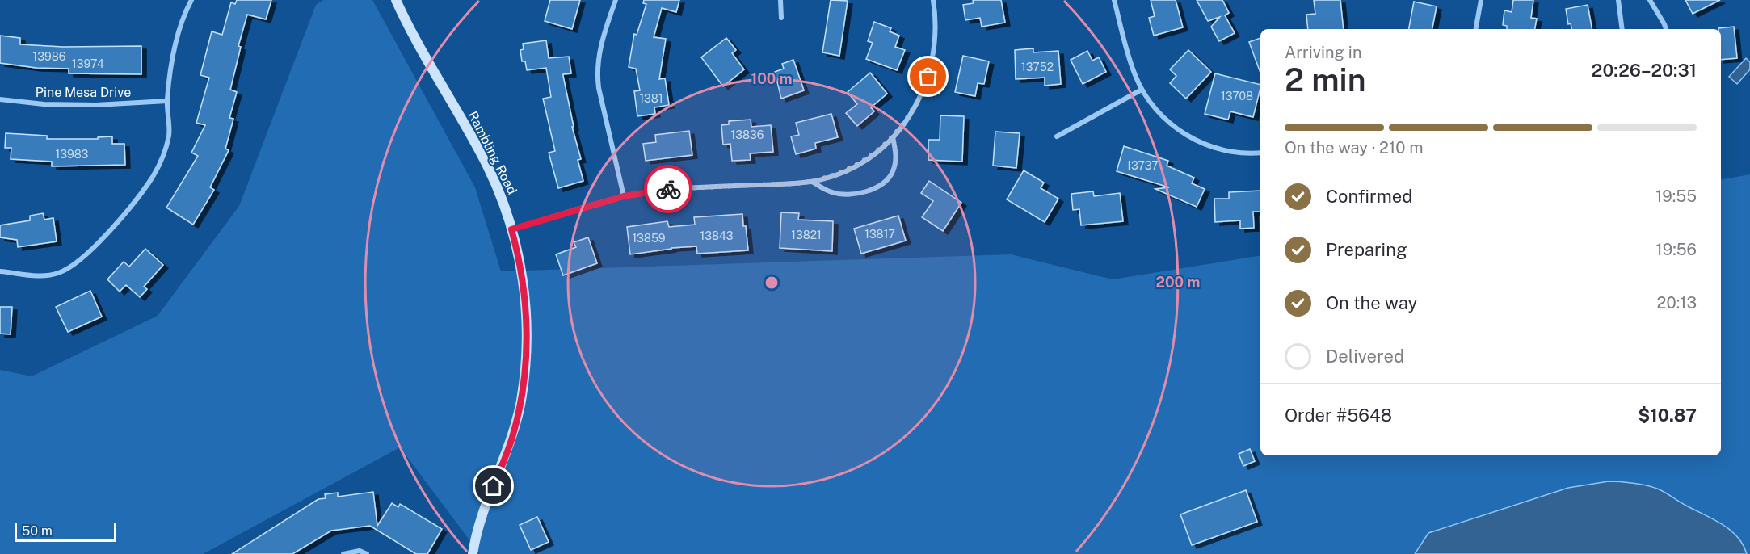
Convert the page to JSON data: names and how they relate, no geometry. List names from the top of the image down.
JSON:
{
  "streets": {
    "street": ["Pine Mesa Drive", "Rambling Road"]
  },
  "house_numbers": [
    "13986",
    "13974",
    "13752",
    "13708",
    "1381",
    "13836",
    "13983",
    "13737",
    "13817",
    "13821",
    "13843",
    "13859"
  ],
  "scale_bar": "50 m",
  "page": {
    "heading": ["2 min", "Arriving in", "20:26–20:31"],
    "panel": ["Order #5648", "$10.87"],
    "bar": "On the way · 210 m",
    "list": [
      ["Confirmed", "19:55"],
      ["Preparing", "19:56"],
      ["On the way", "20:13"],
      "Delivered"
    ],
    "scale": "50 m"
  },
  "rings": ["100 m", "200 m"]
}
